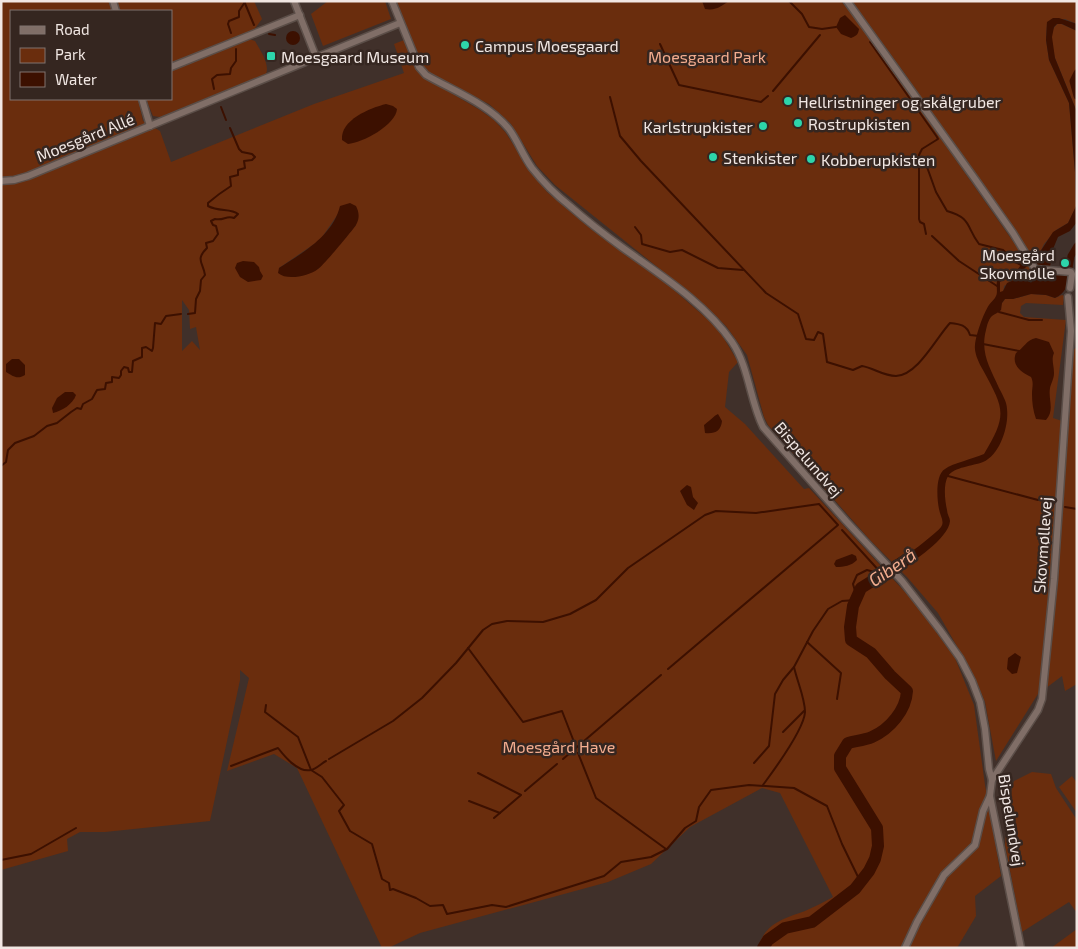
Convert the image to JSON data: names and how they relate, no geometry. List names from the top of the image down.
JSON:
{
  "streets": {
    "street": ["Moesgård Allé", "Bispelundvej", "Skovmøllevej"]
  },
  "crossings": [
    ["Moesgård Allé", "Bispelundvej"],
    ["Bispelundvej", "Skovmøllevej"]
  ],
  "water": ["Giberå"],
  "parks": ["Moesgaard Park", "Moesgård Have"],
  "places": {
    "other": [
      "Campus Moesgaard",
      "Hellristninger og skålgruber",
      "Rostrupkisten",
      "Karlstrupkister",
      "Stenkister",
      "Kobberupkisten",
      "Moesgård Skovmølle"
    ],
    "transit": ["Moesgaard Museum"]
  },
  "legend": ["Road", "Park", "Water"]
}
